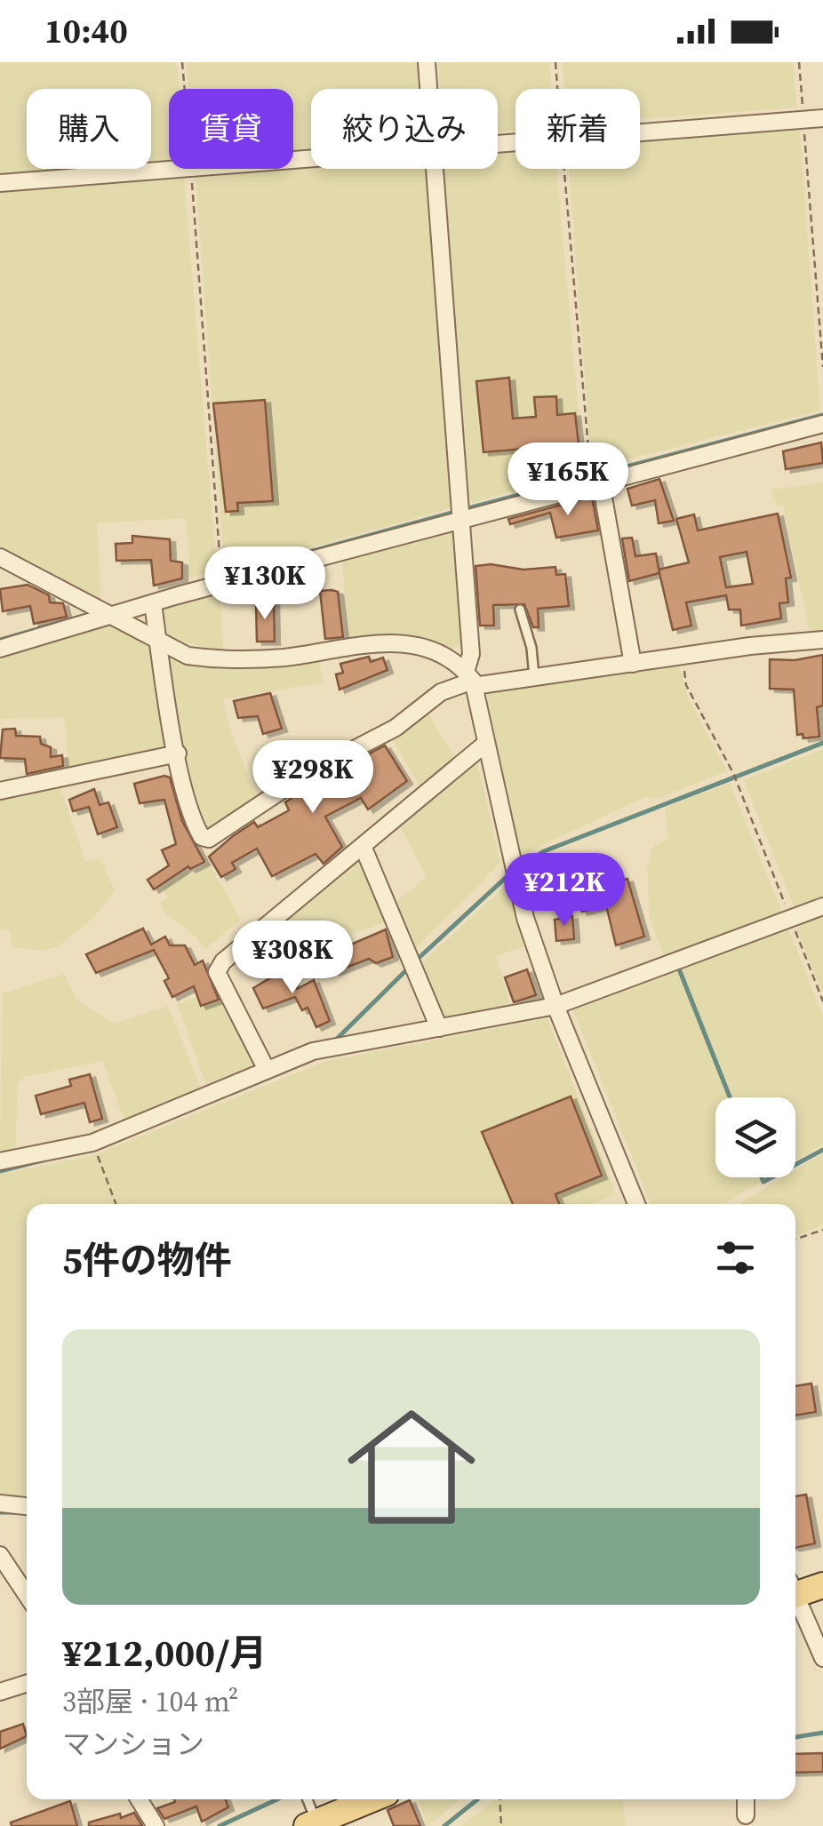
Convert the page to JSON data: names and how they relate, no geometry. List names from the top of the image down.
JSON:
{
  "page": {
    "status": "10:40",
    "chip": [
      "購入",
      "賃貸",
      "絞り込み",
      "新着"
    ],
    "price": [
      "¥165K",
      "¥130K",
      "¥298K",
      "¥212K",
      "¥308K"
    ],
    "heading": "5件の物件",
    "list": [
      {
        "name": "¥212,000/月",
        "note": "3部屋 · 104 m² · マンション"
      }
    ]
  }
}
